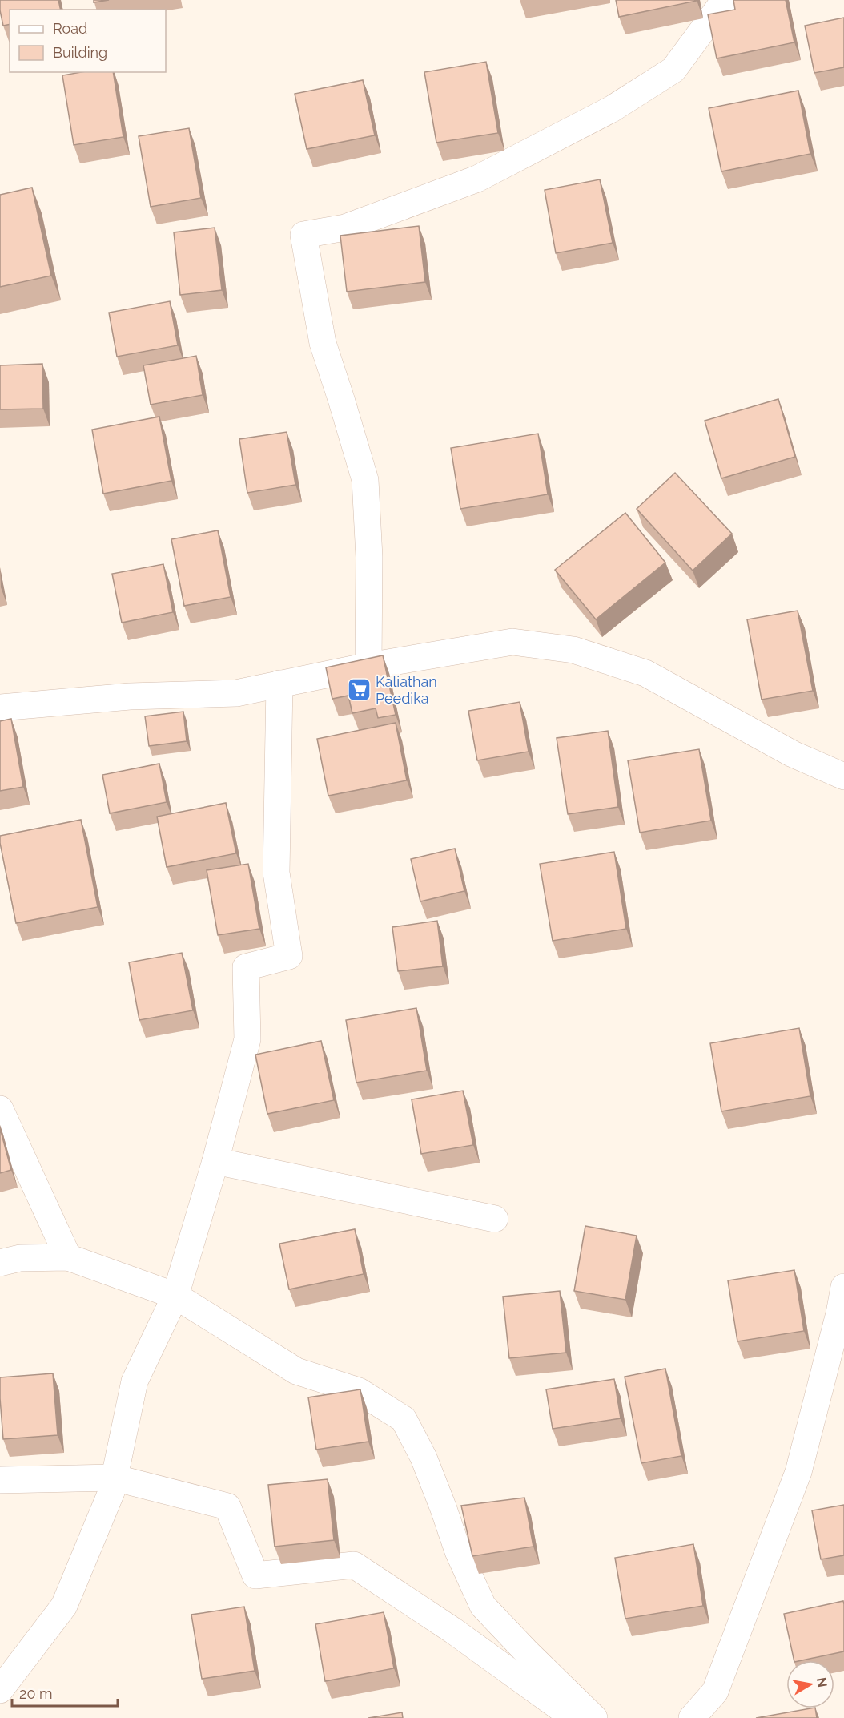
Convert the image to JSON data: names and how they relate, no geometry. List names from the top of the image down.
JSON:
{
  "places": {
    "supermarket": ["Kaliathan Peedika"]
  },
  "legend": ["Road", "Building"],
  "scale_bar": "20 m",
  "north": "right"
}
